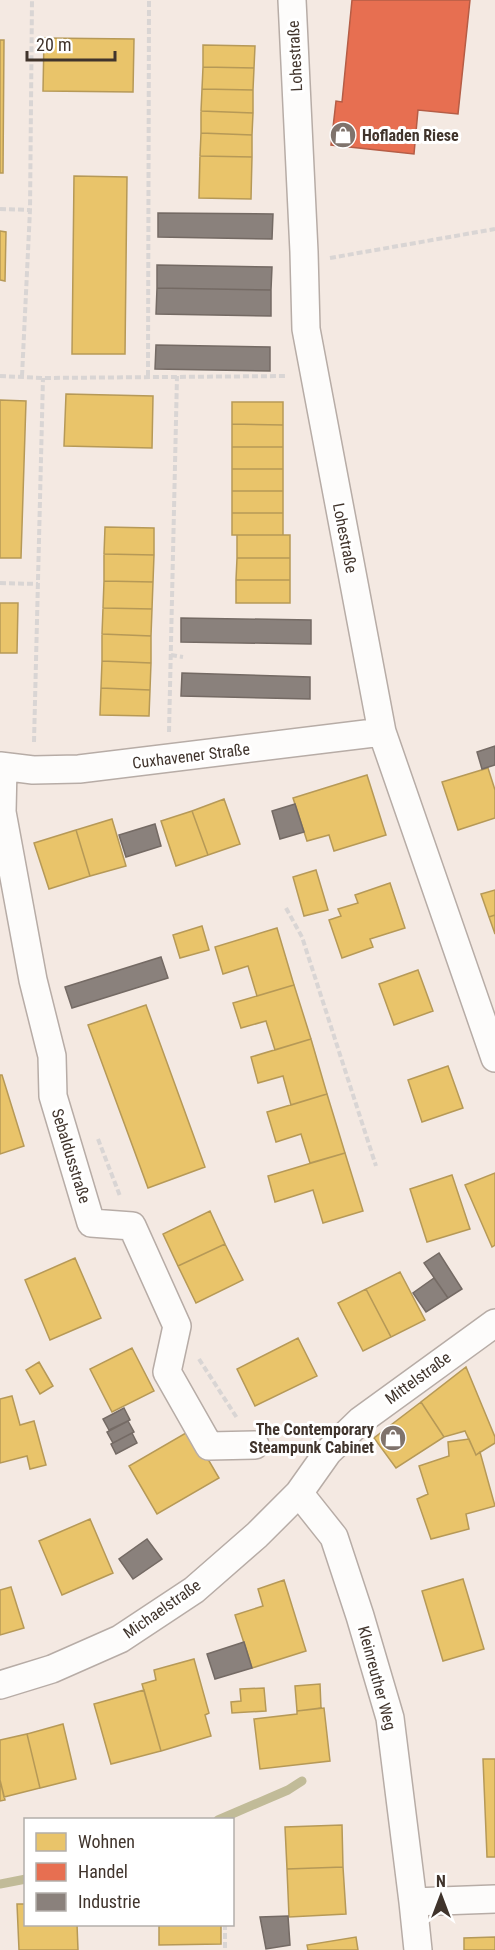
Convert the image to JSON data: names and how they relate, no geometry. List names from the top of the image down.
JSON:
{
  "streets": {
    "street": [
      "Lohestraße",
      "Cuxhavener Straße",
      "Sebaldusstraße",
      "Mittelstraße",
      "Michaelstraße",
      "Kleinreuther Weg"
    ]
  },
  "crossings": [
    ["Lohestraße", "Cuxhavener Straße"],
    ["Cuxhavener Straße", "Sebaldusstraße"],
    ["Mittelstraße", "Michaelstraße"],
    ["Mittelstraße", "Kleinreuther Weg"],
    ["Michaelstraße", "Kleinreuther Weg"]
  ],
  "places": {
    "shop": ["Hofladen Riese", "The Contemporary Steampunk Cabinet"]
  },
  "legend": ["Wohnen", "Handel", "Industrie"],
  "scale_bar": "20 m",
  "north": "top"
}
